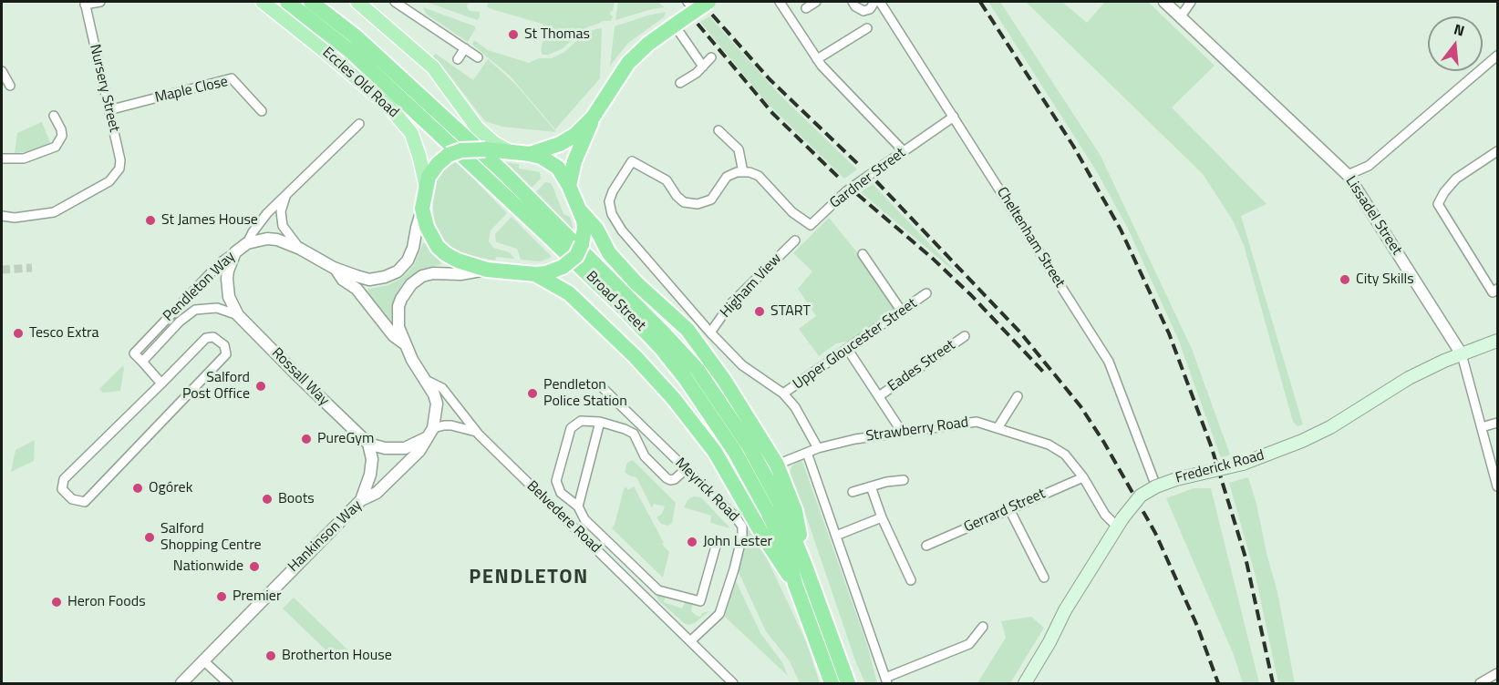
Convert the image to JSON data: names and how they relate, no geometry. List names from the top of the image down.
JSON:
{
  "streets": {
    "highway": ["Broad Street"],
    "main road": ["Eccles Old Road", "Frederick Road"],
    "street": [
      "Nursery Street",
      "Maple Close",
      "Gardner Street",
      "Lissadel Street",
      "Cheltenham Street",
      "Higham View",
      "Pendleton Way",
      "Upper Gloucester Street",
      "Eades Street",
      "Rossall Way",
      "Strawberry Road",
      "Meyrick Road",
      "Gerrard Street",
      "Belvedere Road",
      "Hankinson Way"
    ]
  },
  "crossings": [
    ["Nursery Street", "Maple Close"],
    ["Gardner Street", "Cheltenham Street"],
    ["Lissadel Street", "Frederick Road"],
    ["Cheltenham Street", "Frederick Road"],
    ["Pendleton Way", "Rossall Way"],
    ["Strawberry Road", "Frederick Road"],
    ["Strawberry Road", "Gerrard Street"],
    ["Meyrick Road", "Belvedere Road"]
  ],
  "districts": ["PENDLETON"],
  "places": [
    "St Thomas",
    "St James House",
    "City Skills",
    "START",
    "Tesco Extra",
    "Salford Post Office",
    "Pendleton Police Station",
    "PureGym",
    "Ogórek",
    "Boots",
    "Salford Shopping Centre",
    "John Lester",
    "Nationwide",
    "Premier",
    "Heron Foods",
    "Brotherton House"
  ],
  "north": "top"
}
